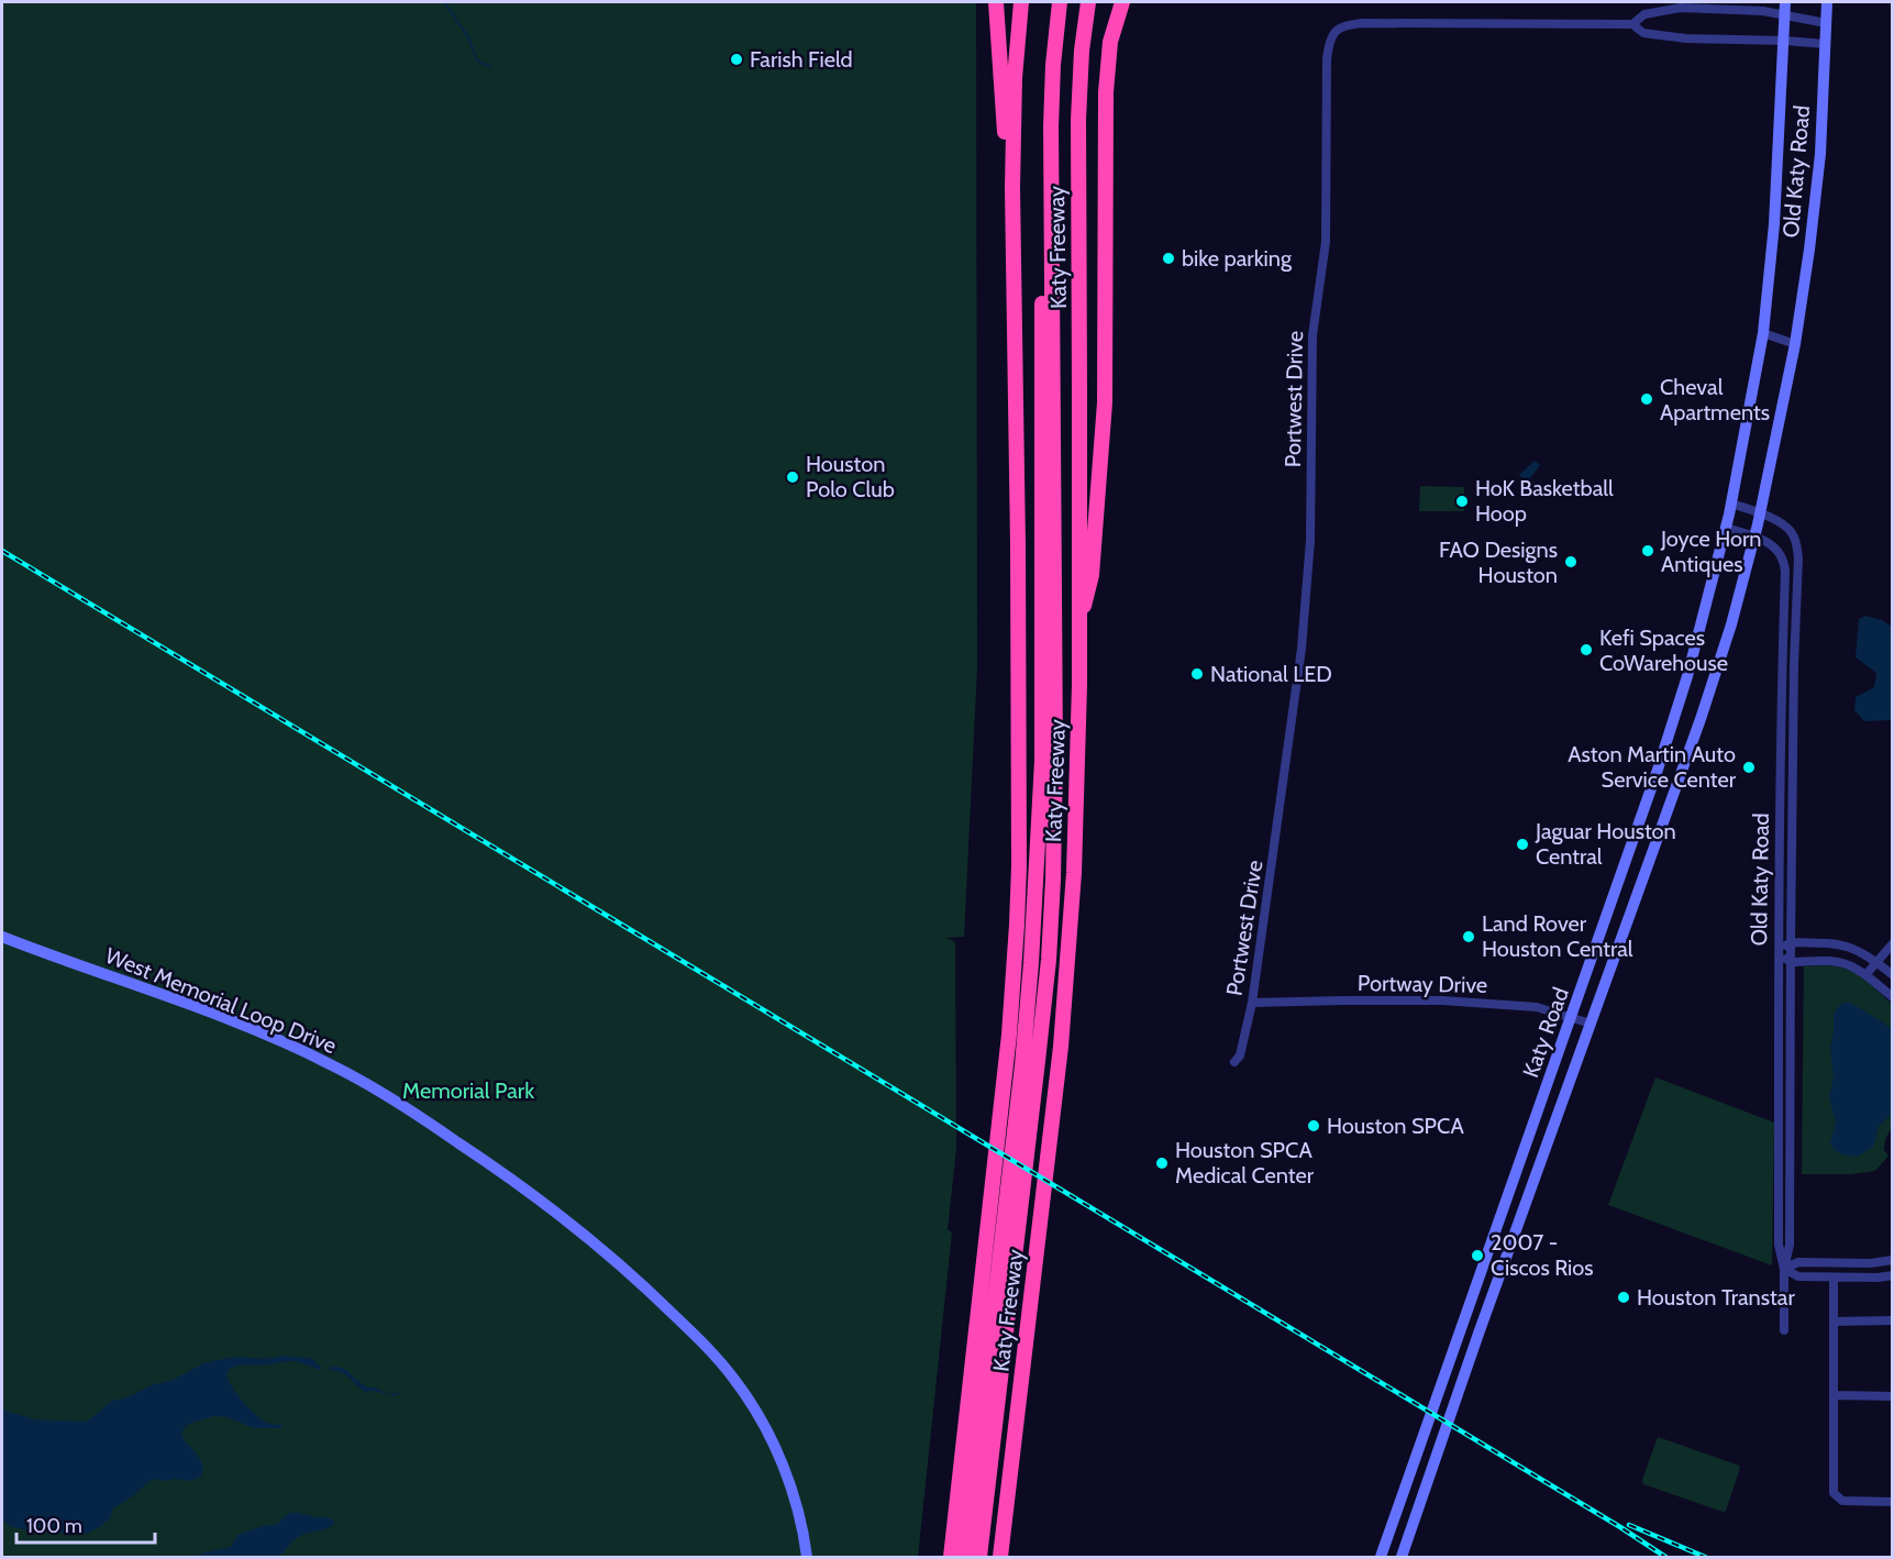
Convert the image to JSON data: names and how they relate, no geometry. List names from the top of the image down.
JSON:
{
  "streets": {
    "highway": ["Katy Freeway"],
    "main road": ["Old Katy Road", "West Memorial Loop Drive", "Katy Road"],
    "street": ["Portwest Drive", "Portway Drive"]
  },
  "crossings": [
    ["Old Katy Road", "Portwest Drive"],
    ["Old Katy Road", "Katy Road"],
    ["Portwest Drive", "Portway Drive"],
    ["Portway Drive", "Katy Road"]
  ],
  "parks": ["Memorial Park"],
  "places": [
    "Farish Field",
    "bike parking",
    "Cheval Apartments",
    "Houston Polo Club",
    "HoK Basketball Hoop",
    "Joyce Horn Antiques",
    "FAO Designs Houston",
    "Kefi Spaces CoWarehouse",
    "National LED",
    "Aston Martin Auto Service Center",
    "Jaguar Houston Central",
    "Land Rover Houston Central",
    "Houston SPCA",
    "Houston SPCA Medical Center",
    "2007 - Ciscos Rios",
    "Houston Transtar"
  ],
  "scale_bar": "100 m"
}
